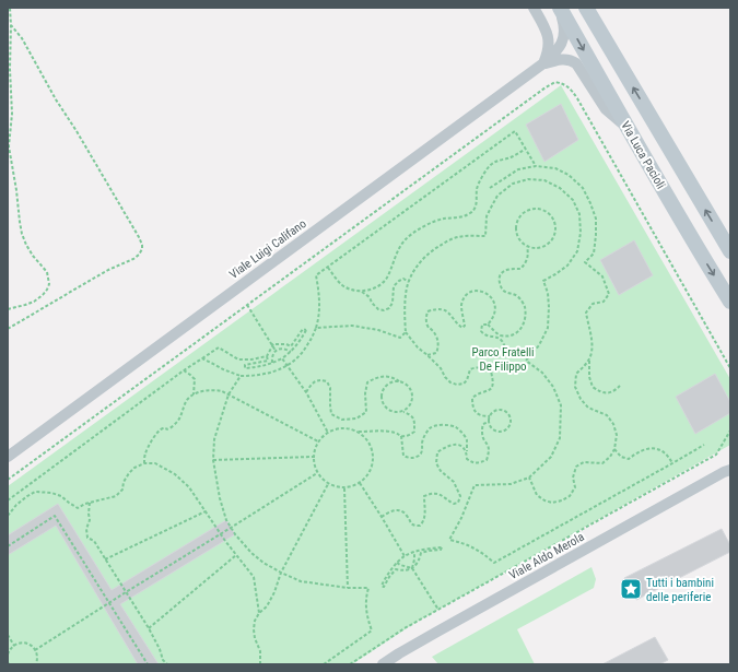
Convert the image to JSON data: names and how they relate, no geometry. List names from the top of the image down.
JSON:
{
  "streets": {
    "main road": ["Via Luca Pacioli"],
    "street": ["Viale Luigi Califano", "Viale Aldo Merola"]
  },
  "crossings": [
    ["Via Luca Pacioli", "Viale Luigi Califano"]
  ],
  "parks": ["Parco Fratelli De Filippo"],
  "places": {
    "place": ["Tutti i bambini delle periferie"]
  }
}
